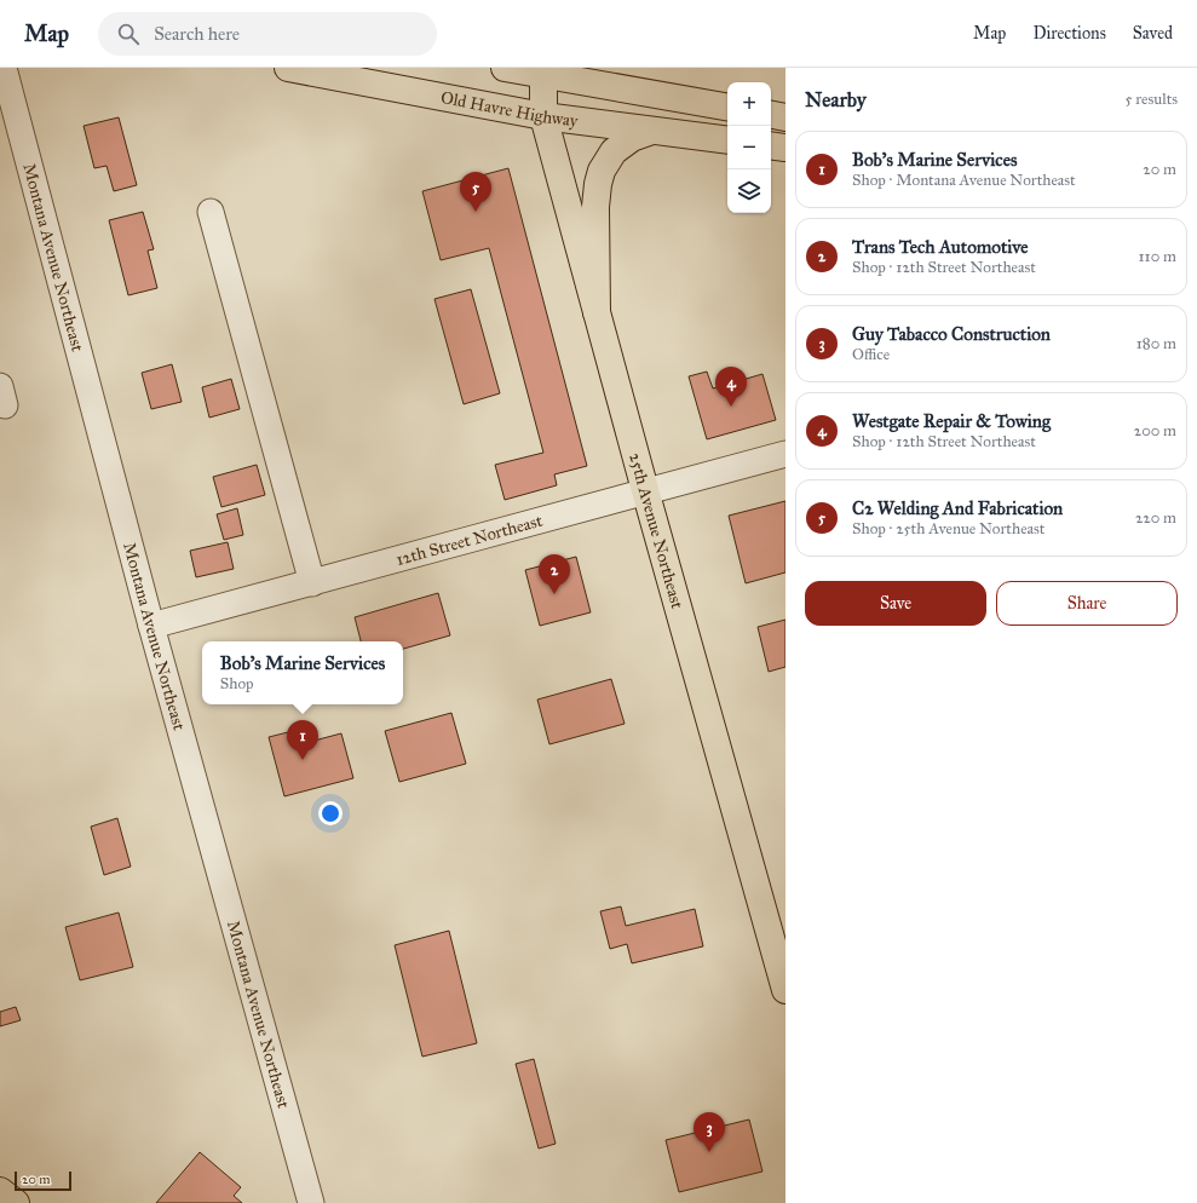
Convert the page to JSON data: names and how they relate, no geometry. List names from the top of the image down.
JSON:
{
  "streets": {
    "main road": ["Old Havre Highway", "25th Avenue Northeast"],
    "street": ["Montana Avenue Northeast", "12th Street Northeast"]
  },
  "crossings": [
    ["Old Havre Highway", "25th Avenue Northeast"],
    ["Montana Avenue Northeast", "12th Street Northeast"],
    ["25th Avenue Northeast", "12th Street Northeast"]
  ],
  "scale_bar": "20 m",
  "page": {
    "header": "Map",
    "search": "Search here",
    "nav": ["Map", "Directions", "Saved"],
    "heading": ["Nearby", "5 results"],
    "map_buttons": ["+", "−"],
    "list": [
      {
        "mark": "1",
        "name": "Bob's Marine Services",
        "note": "Shop · Montana Avenue Northeast",
        "value": "20 m"
      },
      {
        "mark": "2",
        "name": "Trans Tech Automotive",
        "note": "Shop · 12th Street Northeast",
        "value": "110 m"
      },
      {
        "mark": "3",
        "name": "Guy Tabacco Construction",
        "note": "Office",
        "value": "180 m"
      },
      {
        "mark": "4",
        "name": "Westgate Repair & Towing",
        "note": "Shop · 12th Street Northeast",
        "value": "200 m"
      },
      {
        "mark": "5",
        "name": "C2 Welding And Fabrication",
        "note": "Shop · 25th Avenue Northeast",
        "value": "220 m"
      }
    ],
    "pins": [
      "5",
      "4",
      "2",
      "1",
      "3"
    ],
    "buttons": ["Save", "Share"],
    "popup": ["Bob's Marine Services", "Shop"],
    "scale": "20 m"
  }
}
